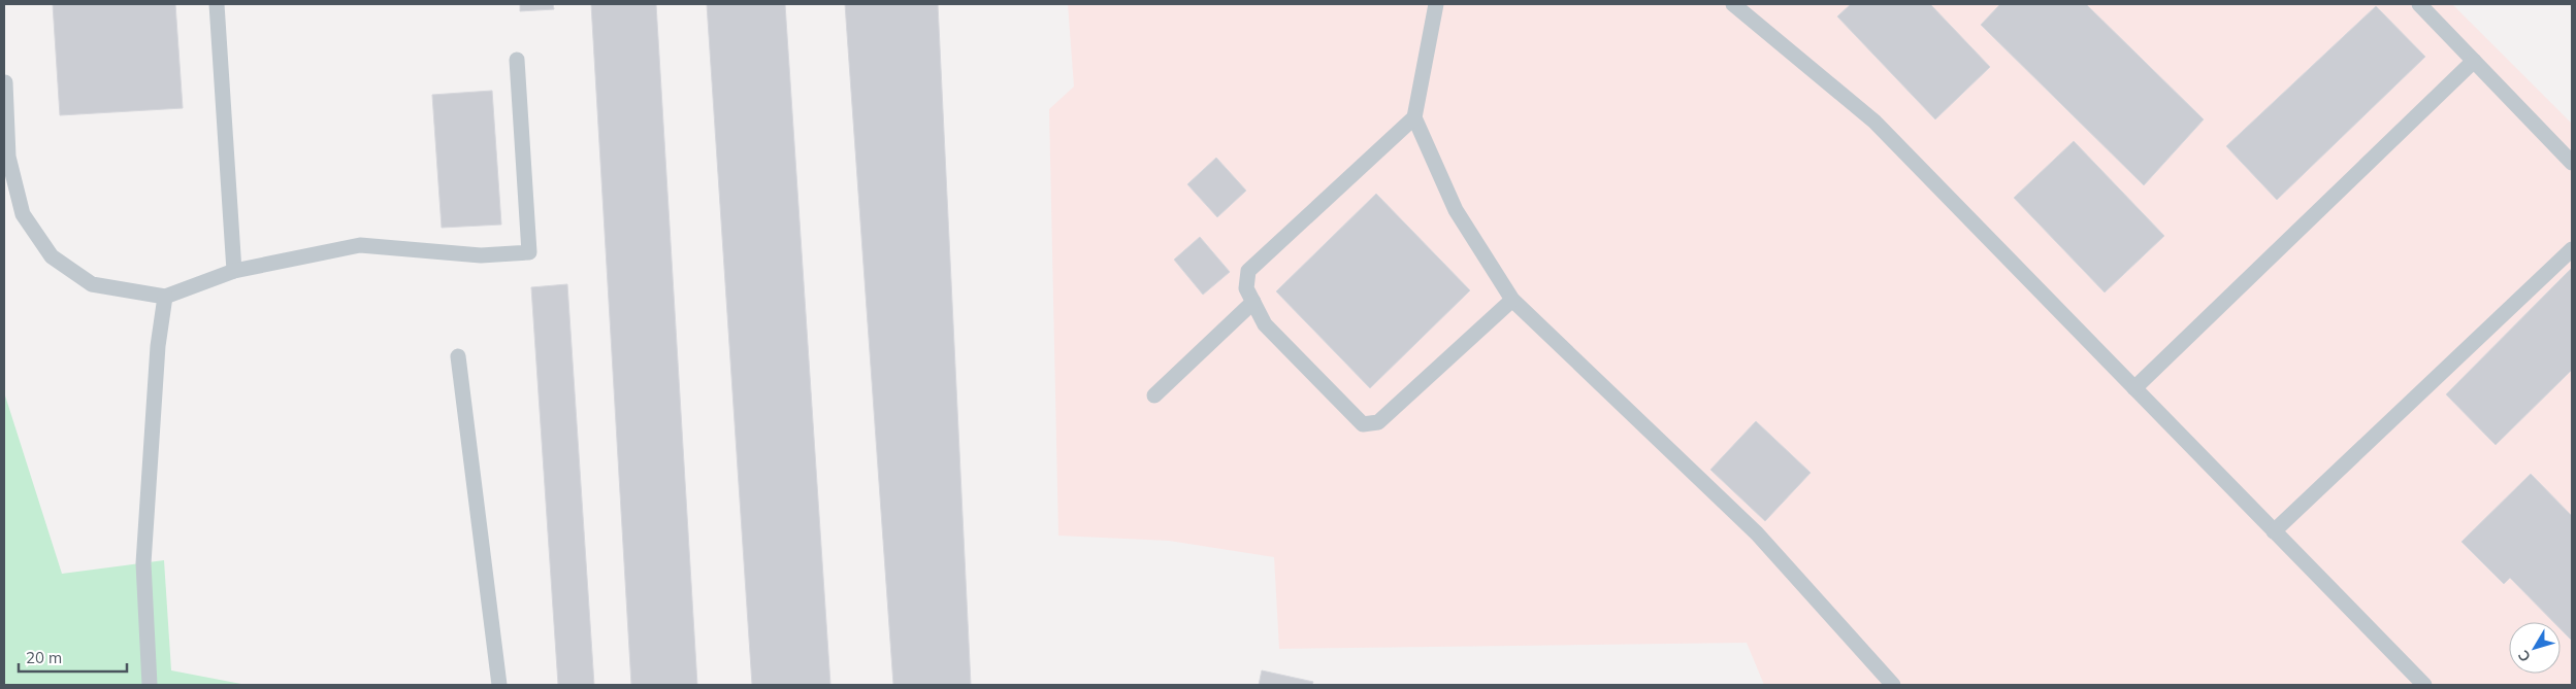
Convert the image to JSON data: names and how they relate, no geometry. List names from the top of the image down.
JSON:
{
  "scale_bar": "20 m",
  "north": "bottom left"
}
